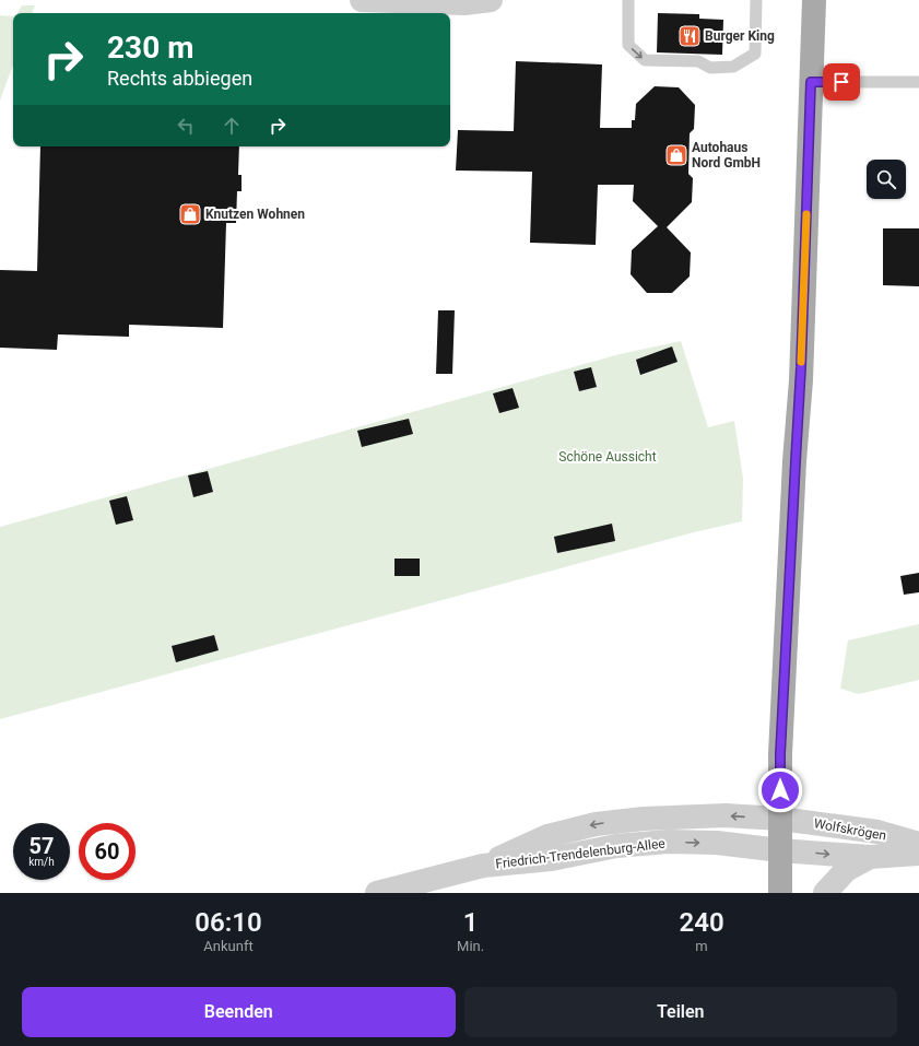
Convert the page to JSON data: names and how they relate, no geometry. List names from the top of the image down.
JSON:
{
  "streets": {
    "street": ["Wolfskrögen", "Friedrich-Trendelenburg-Allee"]
  },
  "crossings": [
    ["Wolfskrögen", "Friedrich-Trendelenburg-Allee"]
  ],
  "parks": ["Schöne Aussicht"],
  "places": {
    "restaurant": ["Burger King"],
    "shop": ["Autohaus Nord GmbH", "Knutzen Wohnen"]
  },
  "page": {
    "turn": ["230 m", "Rechts abbiegen"],
    "speed": "57 km/h",
    "limit": "60",
    "eta": [
      "06:10",
      "Ankunft",
      "1",
      "Min.",
      "240",
      "m"
    ],
    "buttons": ["Beenden", "Teilen"]
  }
}
